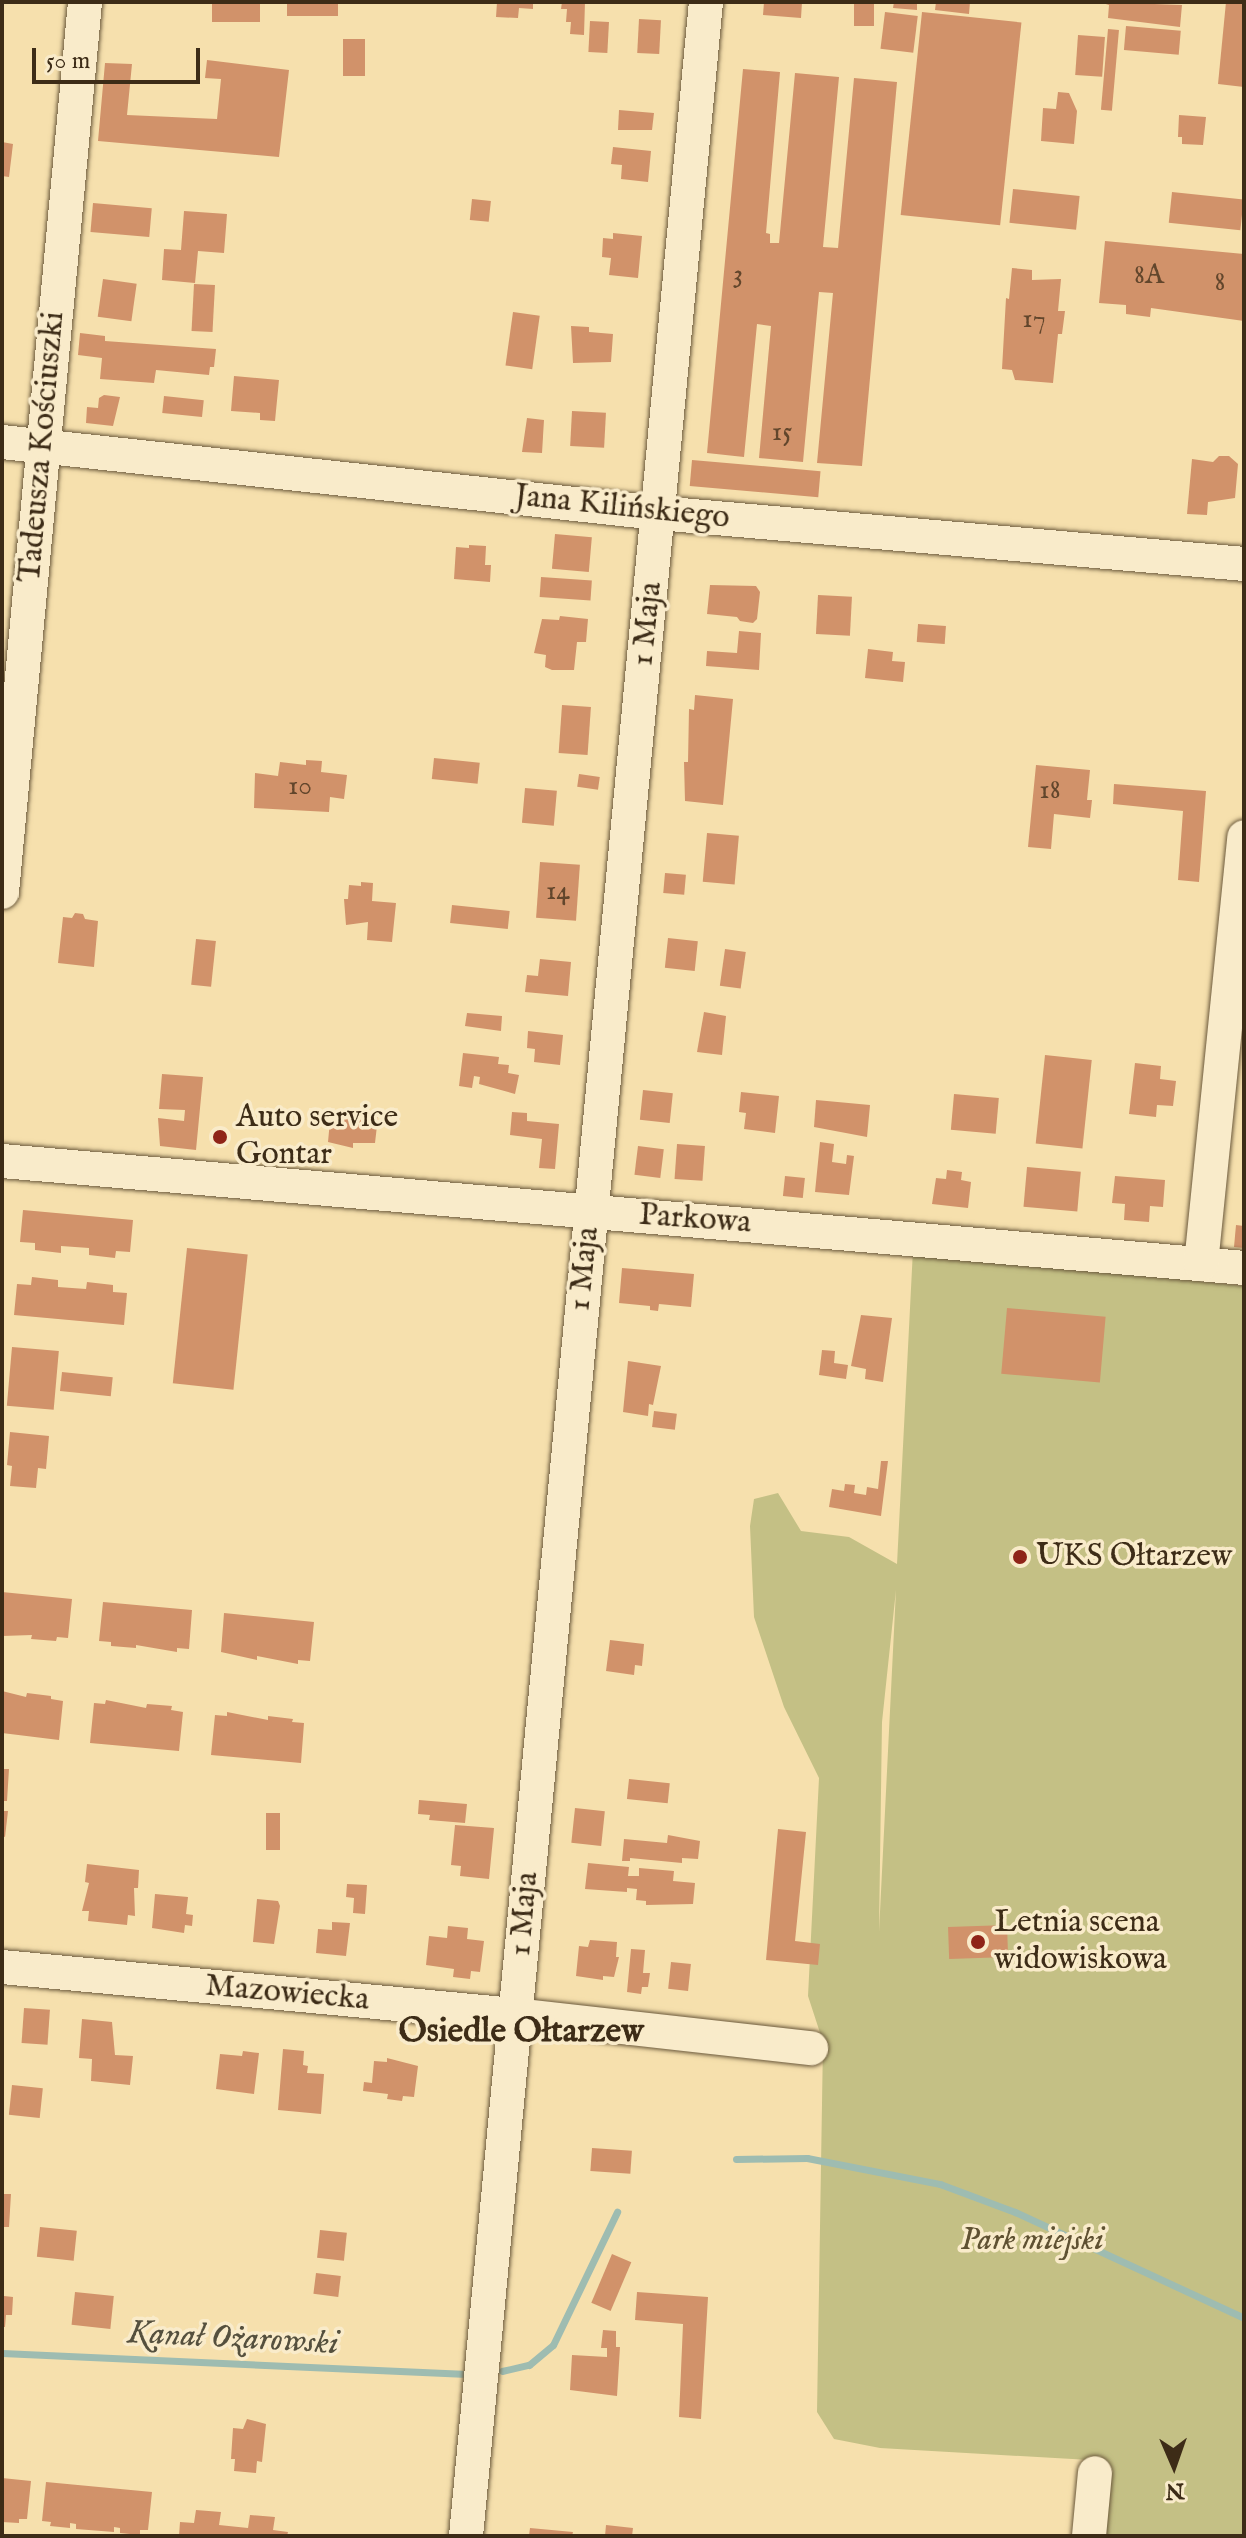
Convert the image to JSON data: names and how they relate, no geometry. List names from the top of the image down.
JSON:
{
  "streets": {
    "street": [
      "Tadeusza Kościuszki",
      "Jana Kilińskiego",
      "1 Maja",
      "Parkowa",
      "Mazowiecka"
    ]
  },
  "crossings": [
    ["Tadeusza Kościuszki", "Jana Kilińskiego"],
    ["Jana Kilińskiego", "1 Maja"],
    ["1 Maja", "Parkowa"],
    ["1 Maja", "Mazowiecka"]
  ],
  "districts": ["Osiedle Ołtarzew"],
  "water": ["Kanał Ożarowski"],
  "parks": ["Park miejski"],
  "places": ["Auto service Gontar", "UKS Ołtarzew", "Letnia scena widowiskowa"],
  "house_numbers": [
    "3",
    "8A",
    "8",
    "17",
    "15",
    "10",
    "18",
    "14"
  ],
  "scale_bar": "50 m",
  "north": "bottom"
}
